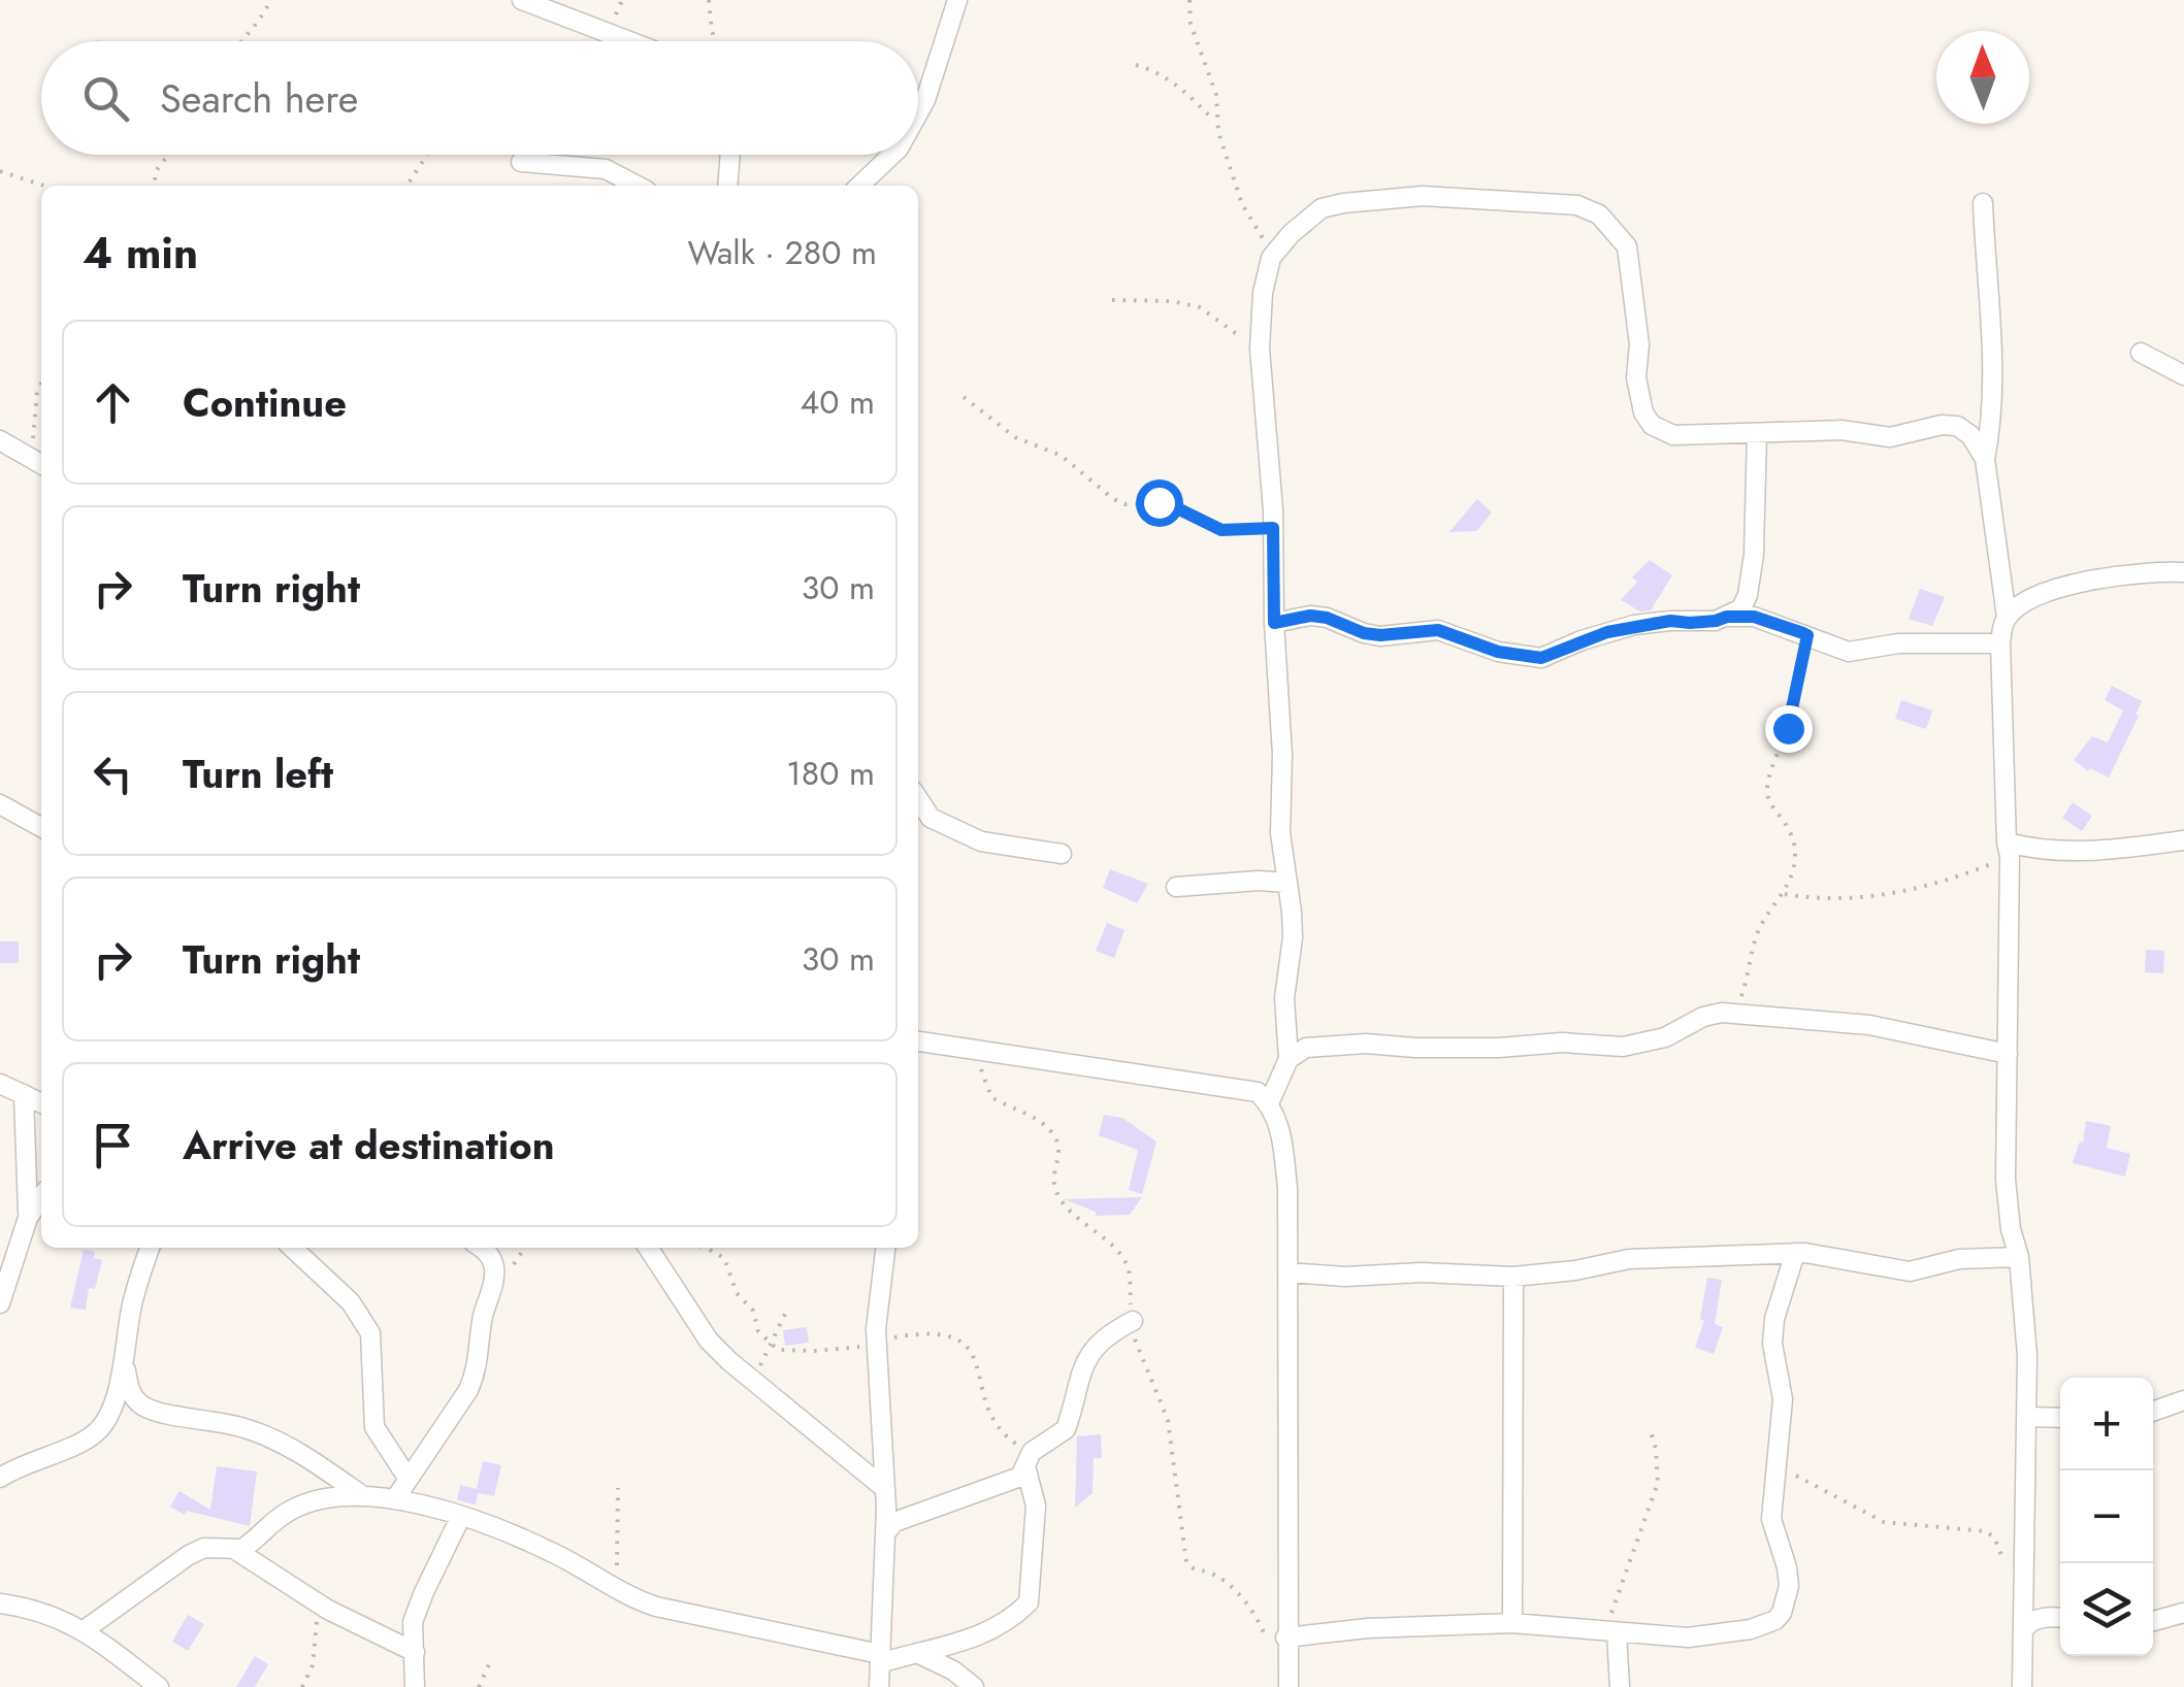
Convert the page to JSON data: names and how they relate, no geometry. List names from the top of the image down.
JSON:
{
  "north": "top",
  "page": {
    "search": "Search here",
    "heading": ["4 min", "Walk · 280 m"],
    "list": [
      ["Continue", "40 m"],
      ["Turn right", "30 m"],
      ["Turn left", "180 m"],
      ["Turn right", "30 m"],
      "Arrive at destination"
    ],
    "map_buttons": ["+", "−"]
  }
}
